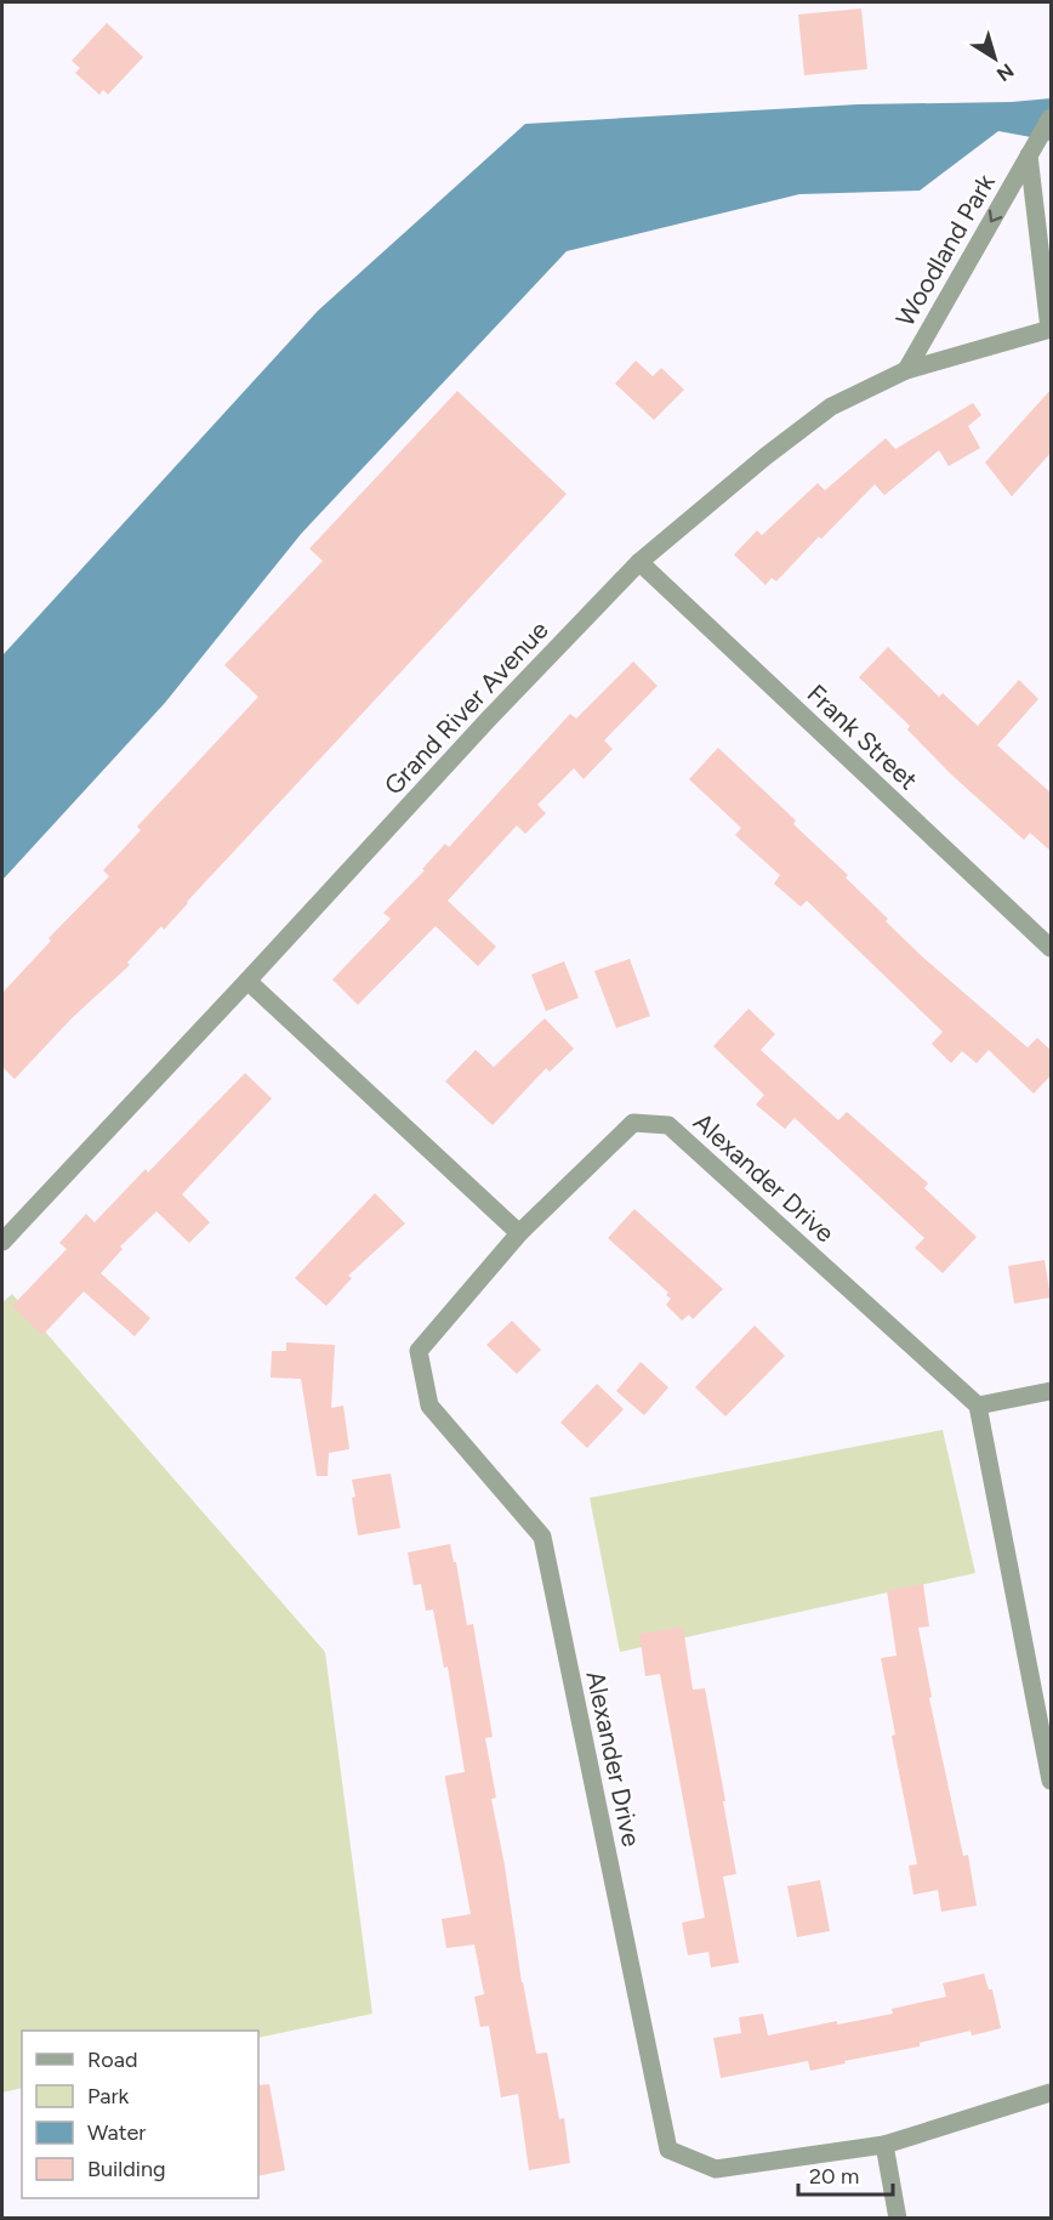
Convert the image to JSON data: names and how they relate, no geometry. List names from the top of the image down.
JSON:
{
  "streets": {
    "street": [
      "Woodland Park",
      "Grand River Avenue",
      "Frank Street",
      "Alexander Drive"
    ]
  },
  "crossings": [
    ["Woodland Park", "Grand River Avenue"],
    ["Grand River Avenue", "Frank Street"]
  ],
  "one_way": ["Woodland Park"],
  "legend": [
    "Road",
    "Park",
    "Water",
    "Building"
  ],
  "scale_bar": "20 m",
  "north": "bottom right"
}
